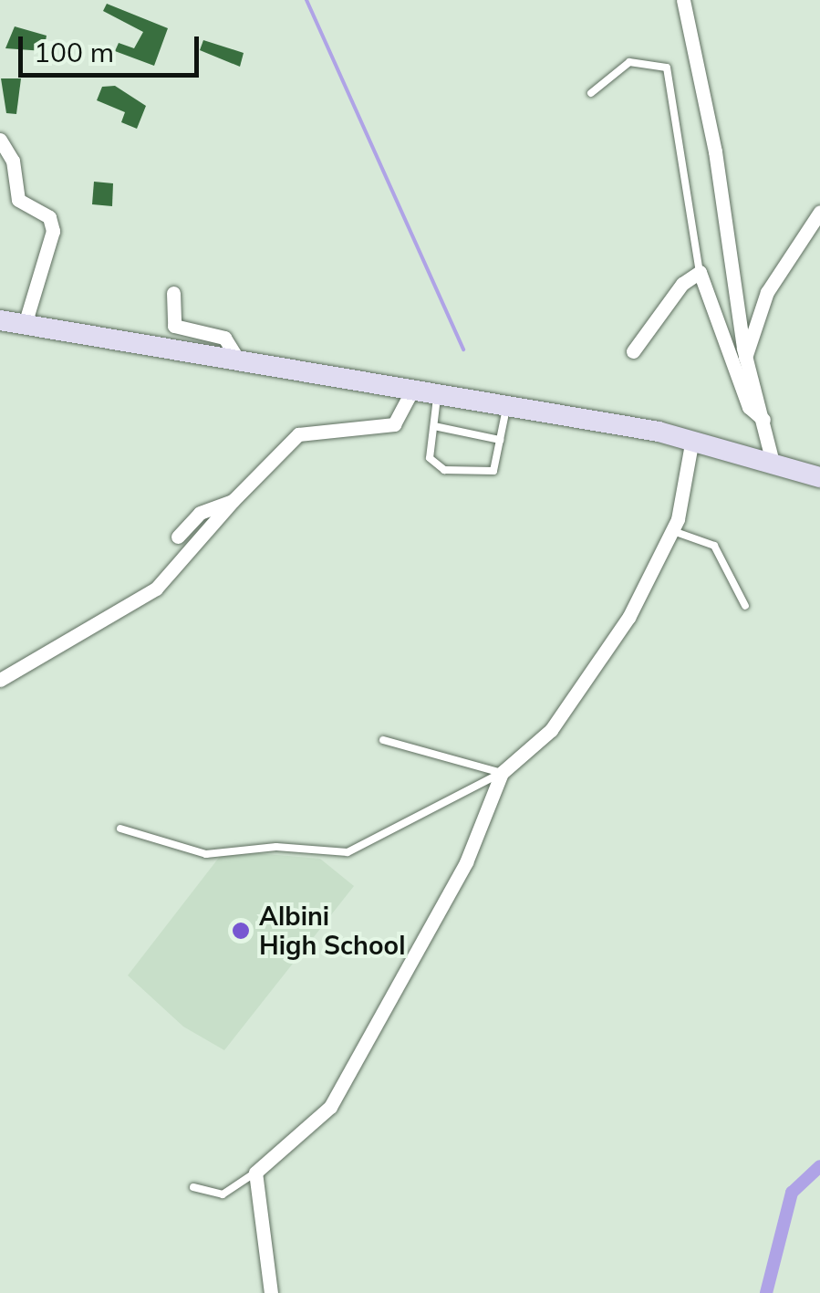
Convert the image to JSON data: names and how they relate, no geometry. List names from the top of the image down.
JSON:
{
  "places": ["Albini High School"],
  "scale_bar": "100 m"
}
